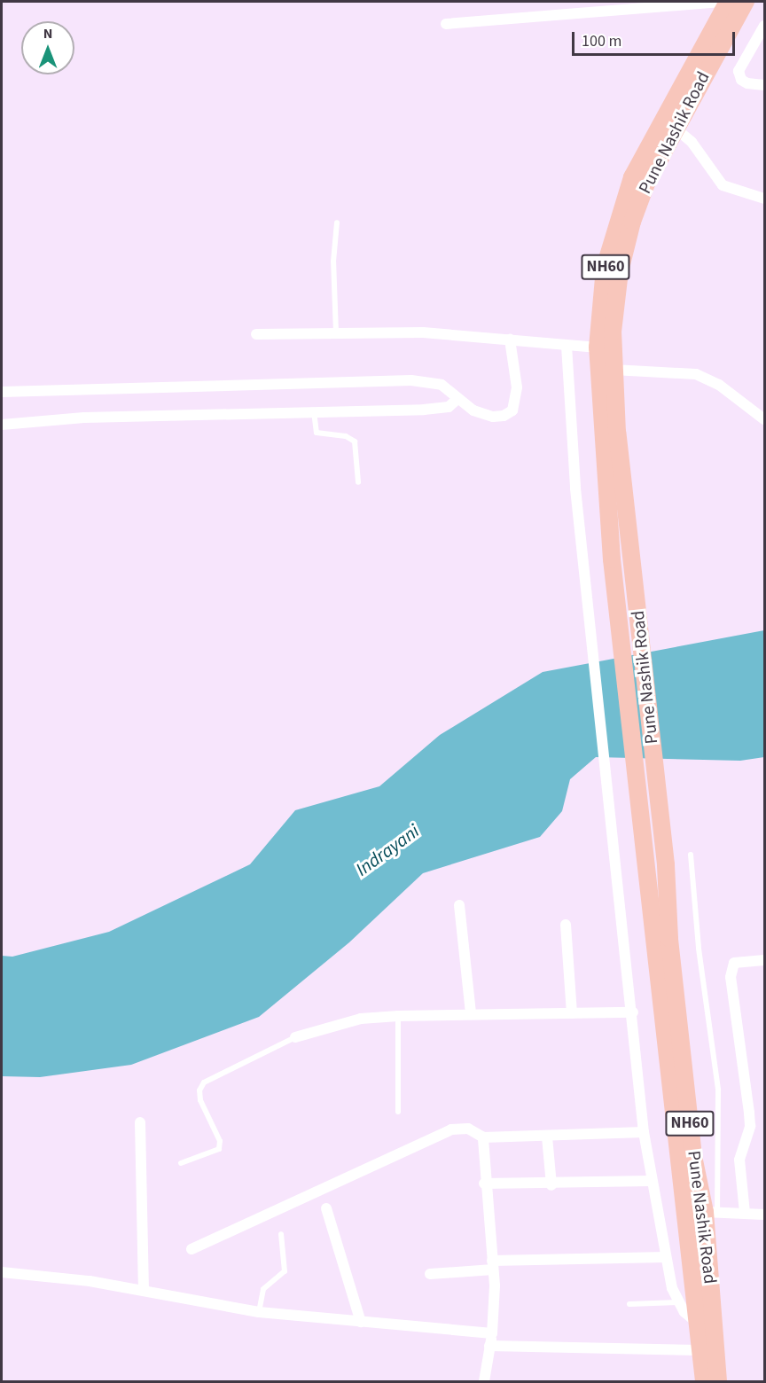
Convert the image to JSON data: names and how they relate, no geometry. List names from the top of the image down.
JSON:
{
  "streets": {
    "highway": ["Pune Nashik Road", "NH60"]
  },
  "water": ["Indrayani"],
  "scale_bar": "100 m",
  "north": "top"
}
